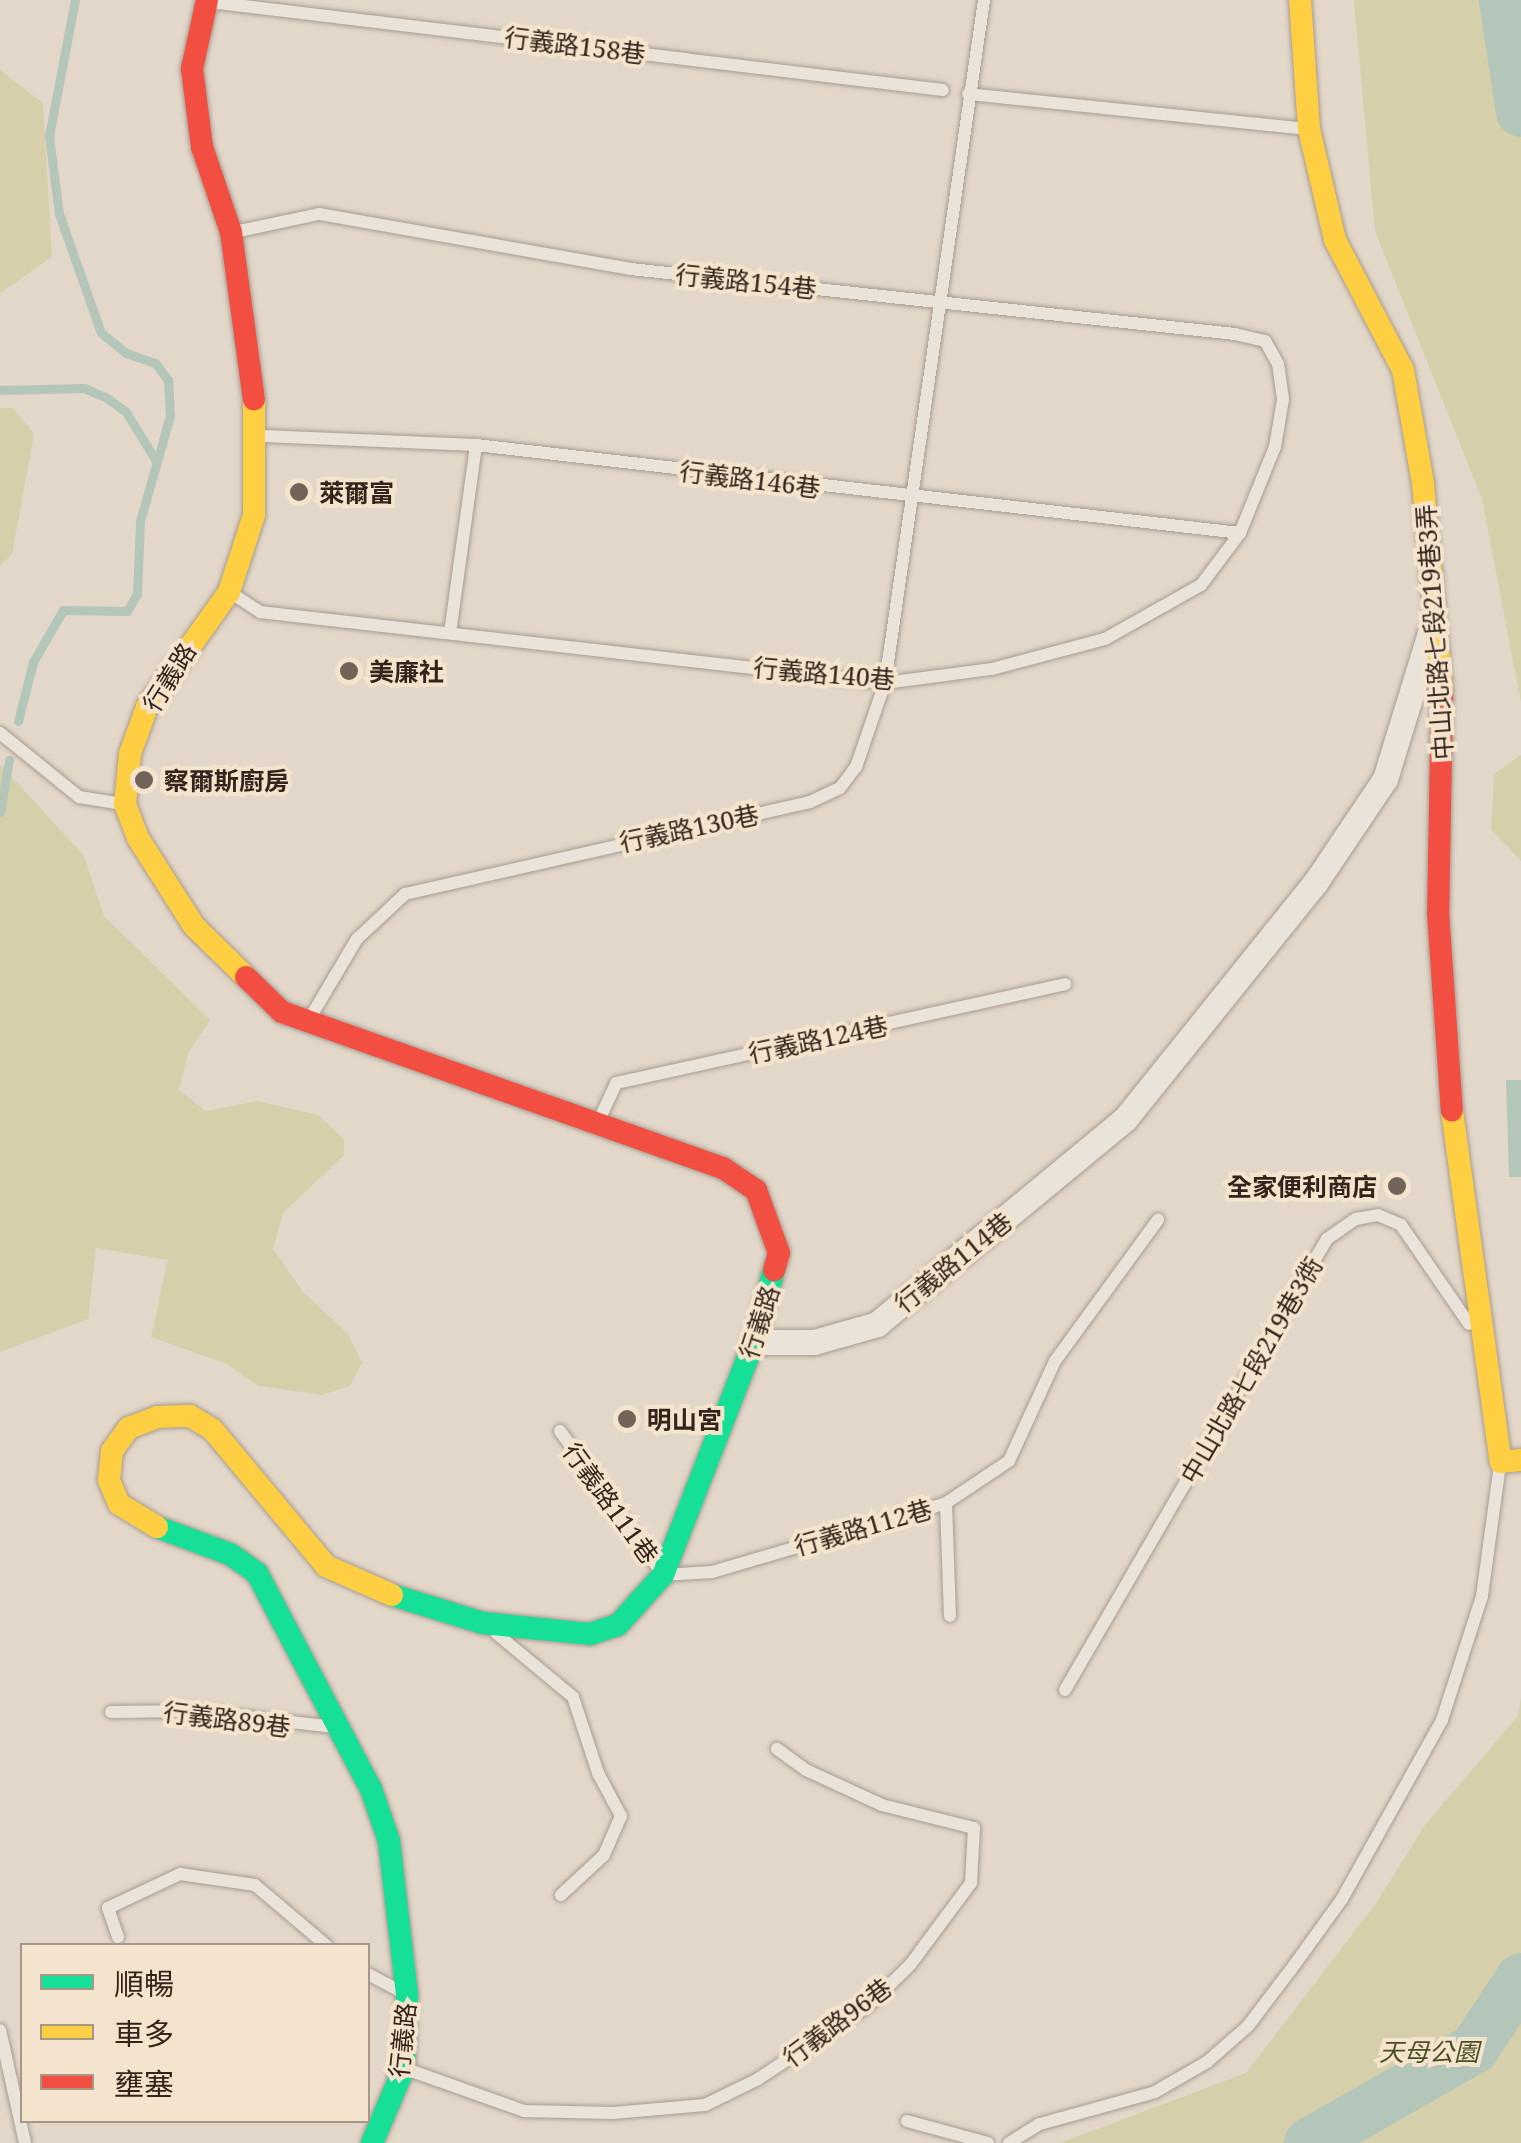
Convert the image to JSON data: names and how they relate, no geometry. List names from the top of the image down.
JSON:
{
  "streets": {
    "street": ["中山北路七段219巷3弄", "行義路", "行義路114巷"],
    "lane": [
      "行義路158巷",
      "行義路154巷",
      "行義路146巷",
      "行義路140巷",
      "行義路130巷",
      "行義路124巷",
      "中山北路七段219巷3衖",
      "行義路111巷",
      "行義路112巷",
      "行義路89巷",
      "行義路96巷"
    ]
  },
  "crossings": [
    ["行義路158巷", "行義路"],
    ["行義路154巷", "行義路140巷"],
    ["行義路154巷", "行義路"],
    ["行義路154巷", "行義路130巷"],
    ["行義路146巷", "行義路140巷"],
    ["行義路146巷", "行義路"],
    ["行義路146巷", "行義路130巷"],
    ["中山北路七段219巷3弄", "行義路114巷"],
    ["中山北路七段219巷3弄", "中山北路七段219巷3衖"],
    ["行義路140巷", "行義路"],
    ["行義路140巷", "行義路130巷"],
    ["行義路", "行義路130巷"],
    ["行義路", "行義路124巷"],
    ["行義路", "行義路114巷"],
    ["行義路", "行義路111巷"],
    ["行義路", "行義路112巷"],
    ["行義路", "行義路89巷"],
    ["行義路", "行義路96巷"],
    ["行義路111巷", "行義路112巷"]
  ],
  "parks": ["天母公園"],
  "places": [
    "萊爾富",
    "美廉社",
    "察爾斯廚房",
    "全家便利商店",
    "明山宮"
  ],
  "legend": ["順暢", "車多", "壅塞"]
}
